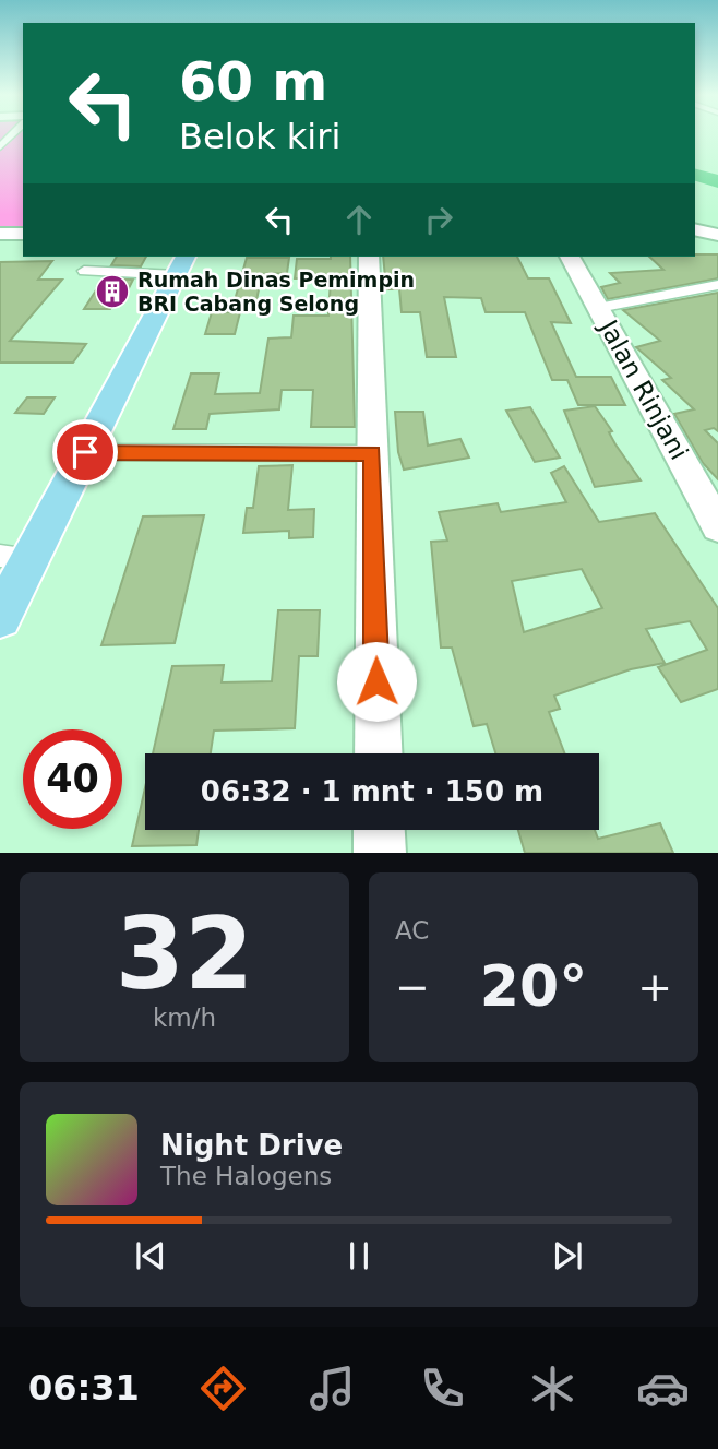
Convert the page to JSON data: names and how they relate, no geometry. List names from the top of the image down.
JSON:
{
  "streets": {
    "street": ["Jalan Rinjani"]
  },
  "places": {
    "building": ["Rumah Dinas Pemimpin BRI Cabang Selong"]
  },
  "page": {
    "turn": ["60 m", "Belok kiri"],
    "limit": "40",
    "trip": "06:32 · 1 mnt · 150 m",
    "tile": [
      ["32", "km/h"],
      "AC"
    ],
    "heat": ["−", "20°", "+"],
    "song": ["Night Drive", "The Halogens"],
    "tabs": "06:31"
  }
}
